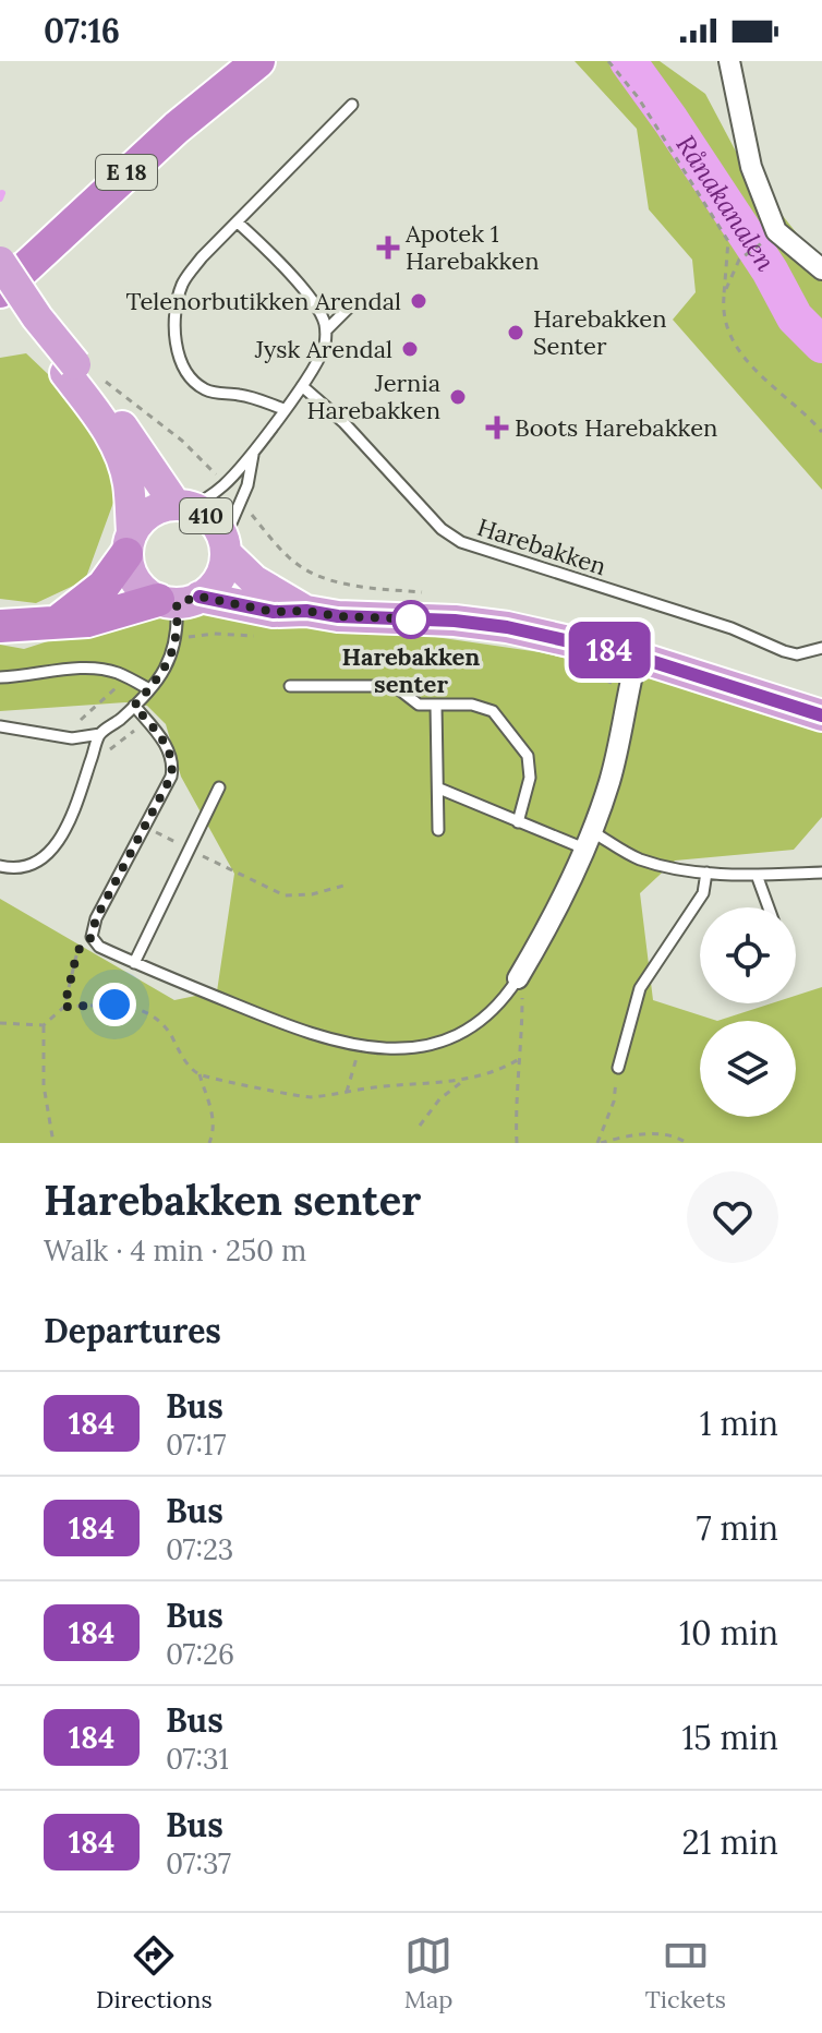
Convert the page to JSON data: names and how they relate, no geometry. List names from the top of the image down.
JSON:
{
  "streets": {
    "highway": ["E 18"],
    "main road": ["410"],
    "lane": ["Harebakken"]
  },
  "crossings": [
    ["E 18", "410"]
  ],
  "water": ["Rånakanalen"],
  "places": {
    "health": ["Apotek 1 Harebakken", "Boots Harebakken"],
    "other": [
      "Telenorbutikken Arendal",
      "Harebakken Senter",
      "Jysk Arendal",
      "Jernia Harebakken",
      "Harebakken senter"
    ]
  },
  "lines": ["bus line 184"],
  "page": {
    "status": "07:16",
    "on_map": "184",
    "heading": [
      ["Harebakken senter", "Walk · 4 min · 250 m"],
      "Departures"
    ],
    "list": [
      {
        "mark": "184",
        "name": "Bus",
        "note": "07:17",
        "value": "1 min"
      },
      {
        "mark": "184",
        "name": "Bus",
        "note": "07:23",
        "value": "7 min"
      },
      {
        "mark": "184",
        "name": "Bus",
        "note": "07:26",
        "value": "10 min"
      },
      {
        "mark": "184",
        "name": "Bus",
        "note": "07:31",
        "value": "15 min"
      },
      {
        "mark": "184",
        "name": "Bus",
        "note": "07:37",
        "value": "21 min"
      }
    ],
    "tabs": ["Directions", "Map", "Tickets"]
  }
}
